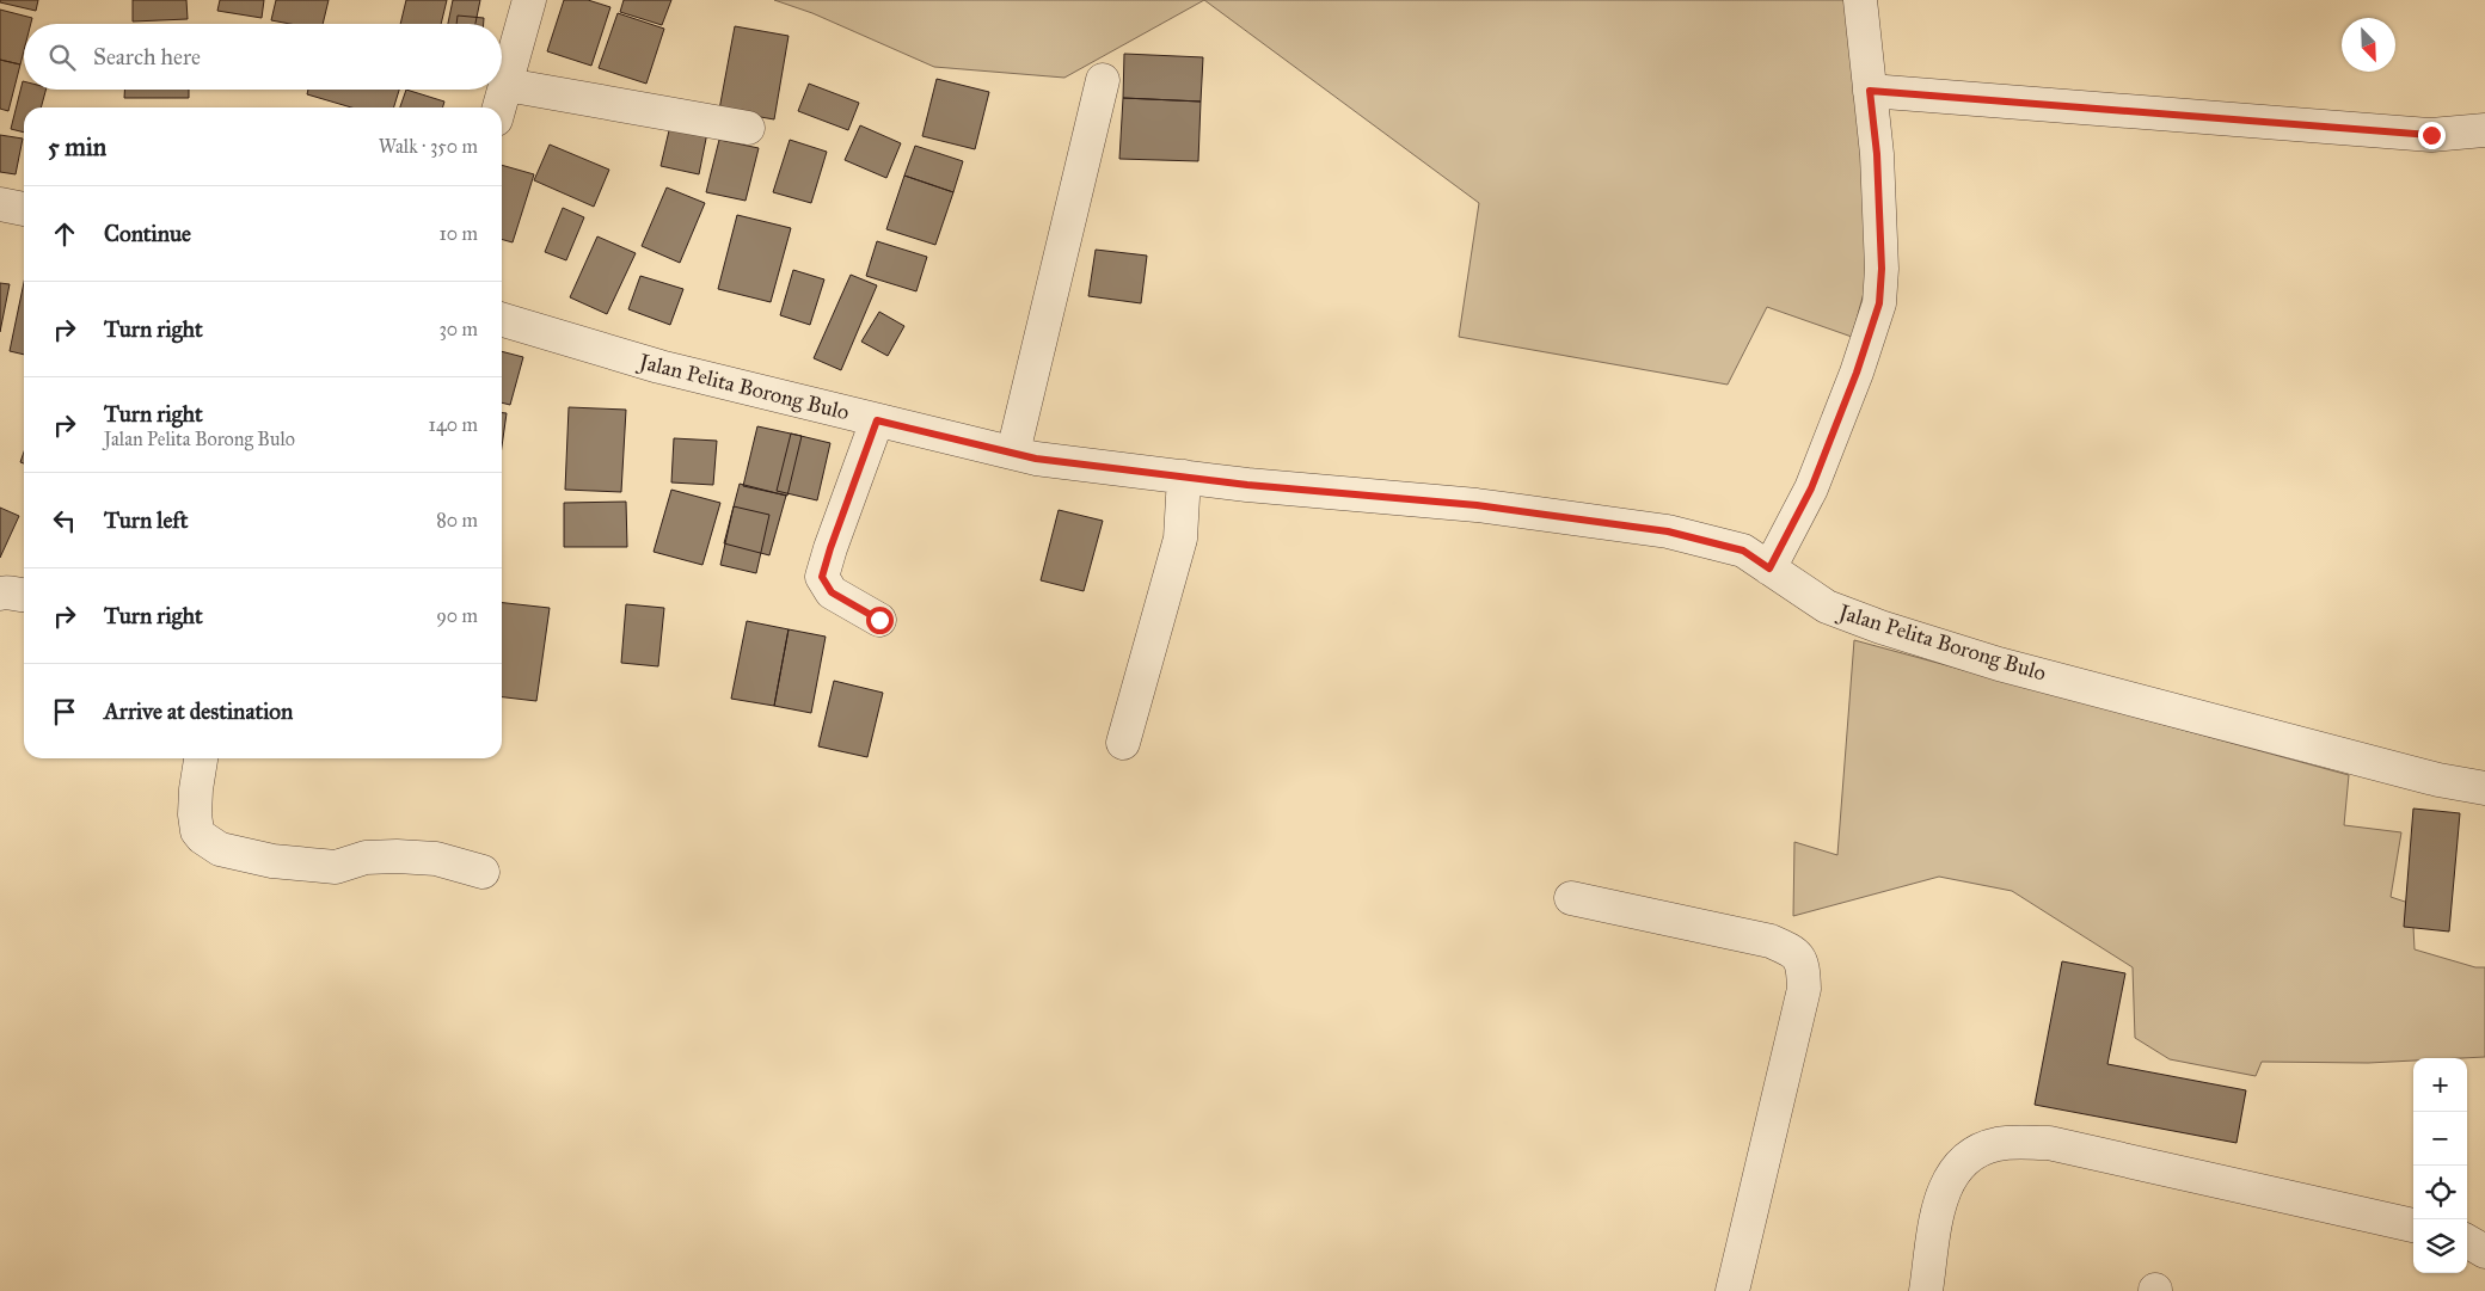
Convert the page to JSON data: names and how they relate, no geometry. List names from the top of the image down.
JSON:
{
  "streets": {
    "street": ["Jalan Pelita Borong Bulo"]
  },
  "north": "bottom right",
  "page": {
    "search": "Search here",
    "heading": ["5 min", "Walk · 350 m"],
    "list": [
      ["Continue", "10 m"],
      ["Turn right", "30 m"],
      ["Turn right", "Jalan Pelita Borong Bulo", "140 m"],
      ["Turn left", "80 m"],
      ["Turn right", "90 m"],
      "Arrive at destination"
    ],
    "map_buttons": ["+", "−"]
  }
}
